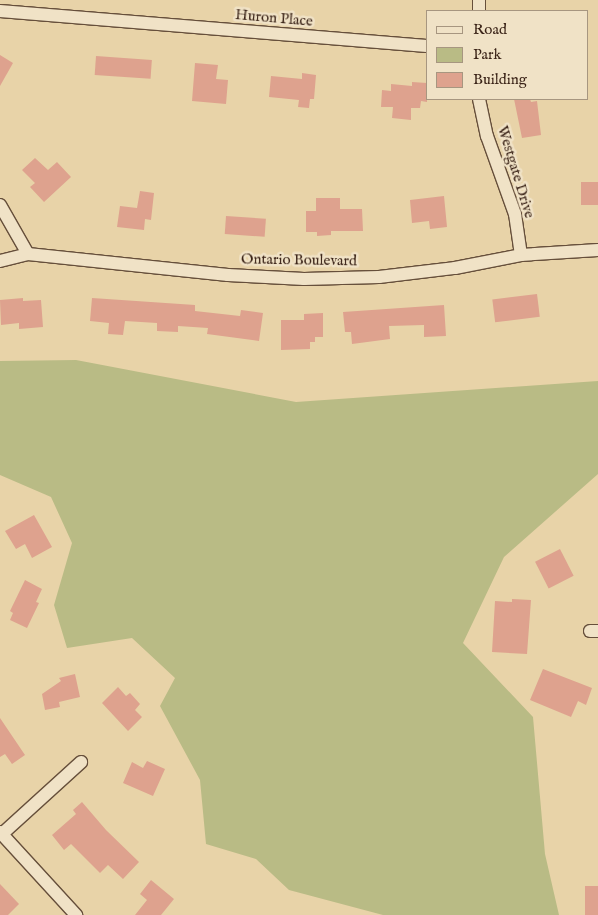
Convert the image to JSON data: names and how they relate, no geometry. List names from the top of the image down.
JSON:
{
  "streets": {
    "street": ["Huron Place", "Westgate Drive", "Ontario Boulevard"]
  },
  "crossings": [
    ["Westgate Drive", "Ontario Boulevard"]
  ],
  "legend": ["Road", "Park", "Building"]
}
